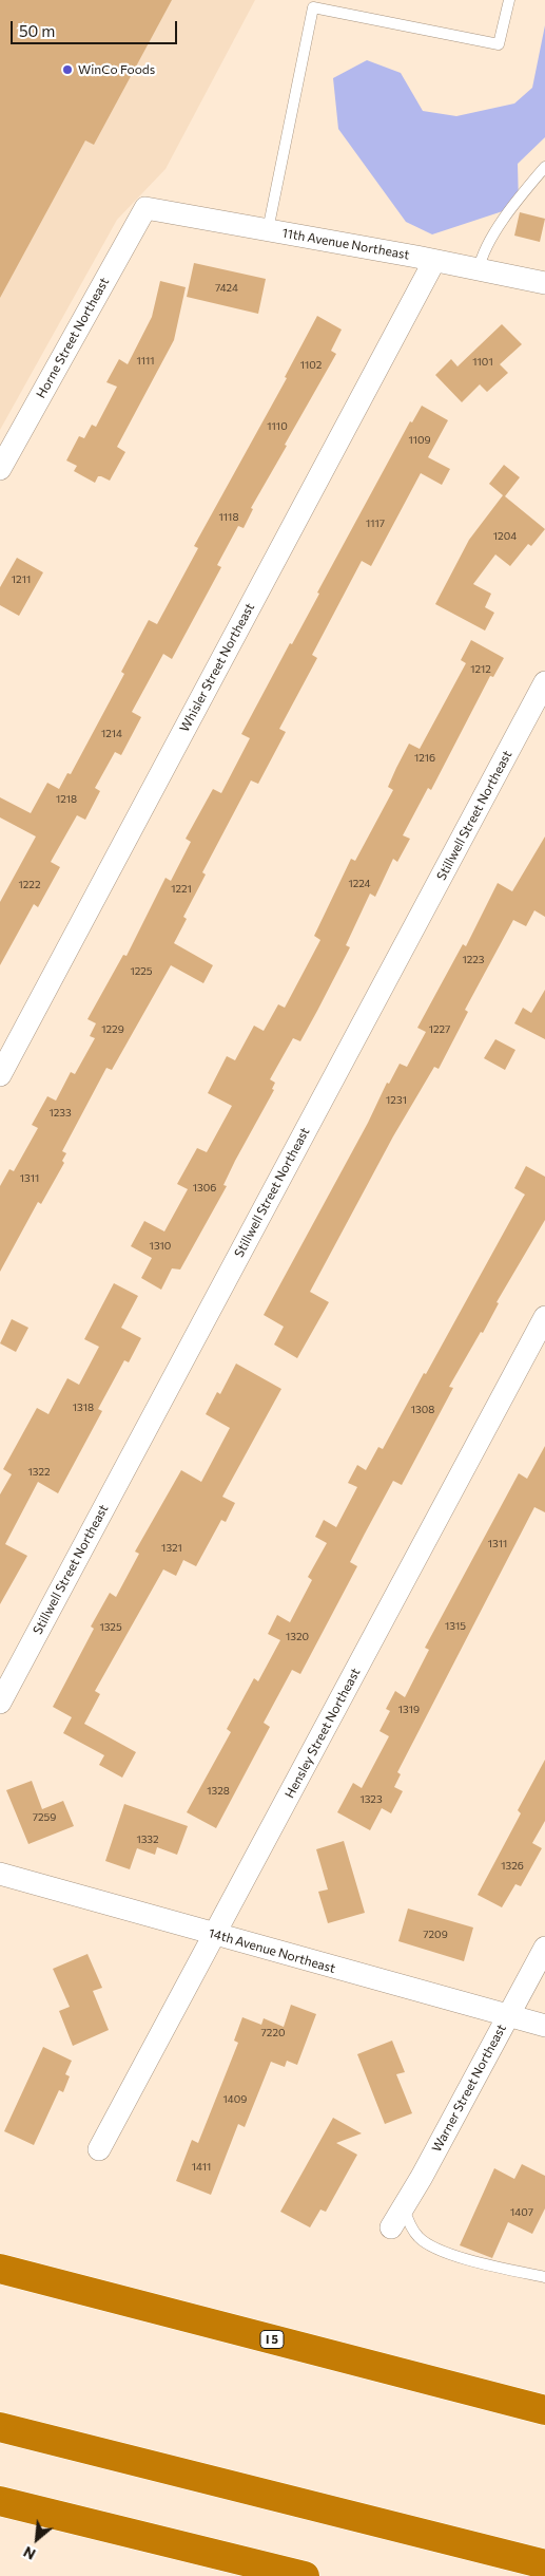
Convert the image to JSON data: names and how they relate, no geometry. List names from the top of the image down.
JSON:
{
  "streets": {
    "highway": ["I 5"],
    "street": [
      "11th Avenue Northeast",
      "Horne Street Northeast",
      "Whisler Street Northeast",
      "Stillwell Street Northeast",
      "Hensley Street Northeast",
      "14th Avenue Northeast",
      "Warner Street Northeast"
    ]
  },
  "crossings": [
    ["11th Avenue Northeast", "Horne Street Northeast"],
    ["11th Avenue Northeast", "Whisler Street Northeast"],
    ["Hensley Street Northeast", "14th Avenue Northeast"],
    ["14th Avenue Northeast", "Warner Street Northeast"]
  ],
  "places": ["WinCo Foods"],
  "house_numbers": [
    "7424",
    "1111",
    "1101",
    "1102",
    "1110",
    "1109",
    "1118",
    "1117",
    "1204",
    "1211",
    "1212",
    "1214",
    "1216",
    "1218",
    "1224",
    "1222",
    "1221",
    "1223",
    "1225",
    "1229",
    "1227",
    "1231",
    "1233",
    "1311",
    "1306",
    "1310",
    "1318",
    "1308",
    "1322",
    "1311",
    "1321",
    "1315",
    "1325",
    "1320",
    "1319",
    "1328",
    "1323",
    "7259",
    "1332",
    "1326",
    "7209",
    "7220",
    "1409",
    "1411",
    "1407"
  ],
  "scale_bar": "50 m",
  "north": "bottom left"
}
